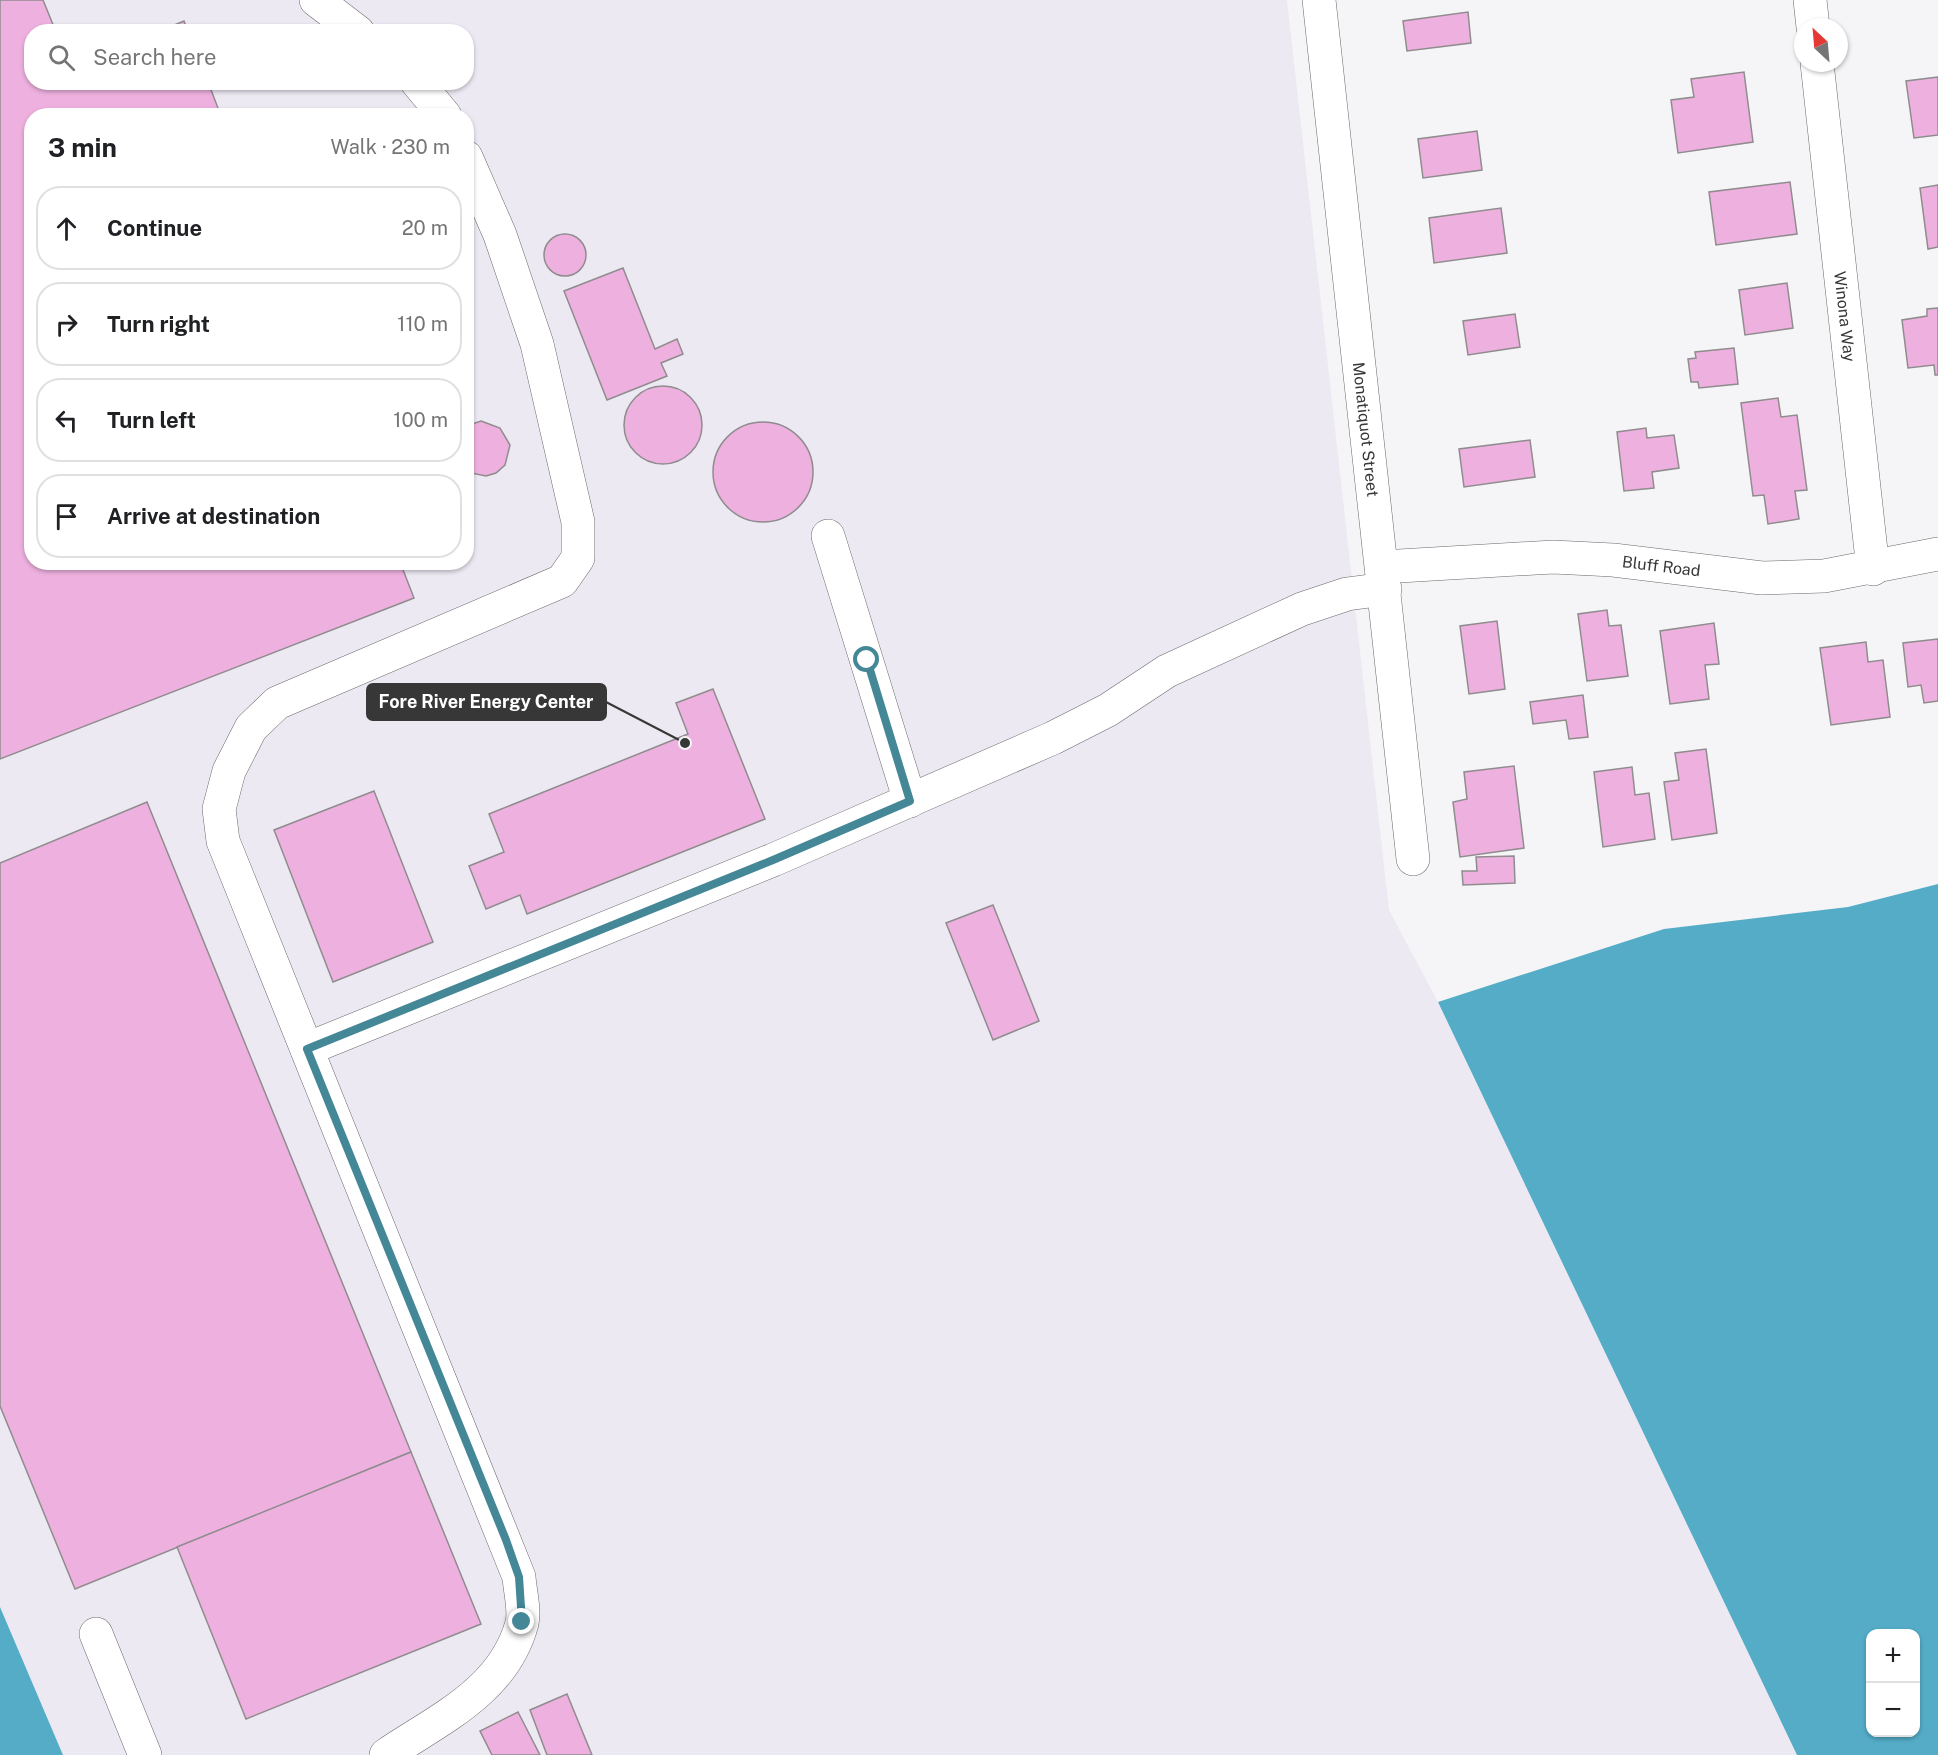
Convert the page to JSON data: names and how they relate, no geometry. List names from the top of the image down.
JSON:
{
  "streets": {
    "street": ["Winona Way", "Monatiquot Street", "Bluff Road"]
  },
  "crossings": [
    ["Winona Way", "Bluff Road"],
    ["Monatiquot Street", "Bluff Road"]
  ],
  "places": ["Fore River Energy Center"],
  "north": "top left",
  "page": {
    "search": "Search here",
    "heading": ["3 min", "Walk · 230 m"],
    "list": [
      ["Continue", "20 m"],
      ["Turn right", "110 m"],
      ["Turn left", "100 m"],
      "Arrive at destination"
    ],
    "map_buttons": ["+", "−"]
  }
}
